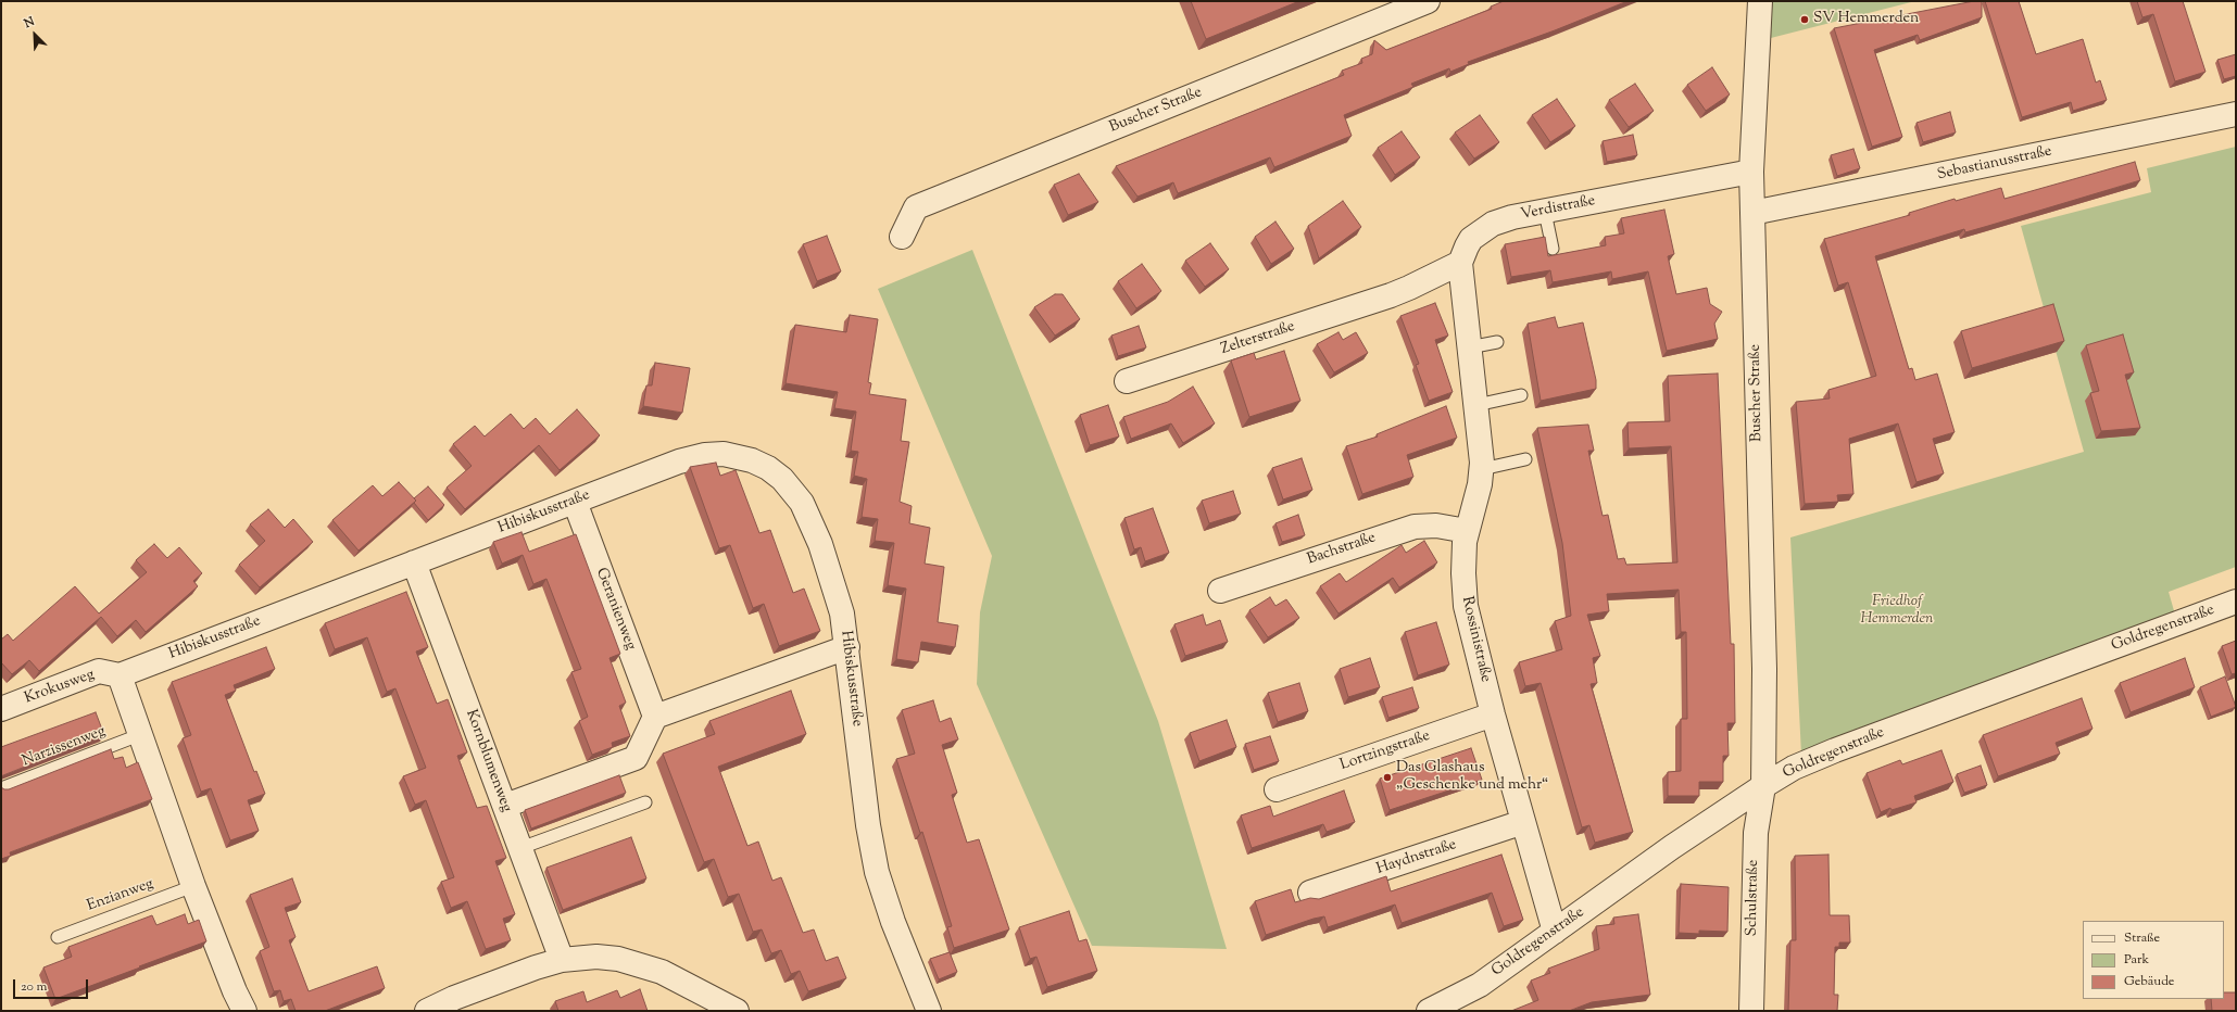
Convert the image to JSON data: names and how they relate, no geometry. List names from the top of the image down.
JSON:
{
  "streets": {
    "street": [
      "Buscher Straße",
      "Sebastianusstraße",
      "Verdistraße",
      "Zelterstraße",
      "Hibiskusstraße",
      "Bachstraße",
      "Geranienweg",
      "Goldregenstraße",
      "Rossinistraße",
      "Krokusweg",
      "Lortzingstraße",
      "Kornblumenweg",
      "Haydnstraße",
      "Schulstraße"
    ],
    "lane": ["Narzissenweg", "Enzianweg"]
  },
  "crossings": [
    ["Buscher Straße", "Sebastianusstraße"],
    ["Buscher Straße", "Verdistraße"],
    ["Buscher Straße", "Goldregenstraße"],
    ["Buscher Straße", "Schulstraße"],
    ["Verdistraße", "Zelterstraße"],
    ["Verdistraße", "Rossinistraße"],
    ["Zelterstraße", "Rossinistraße"],
    ["Hibiskusstraße", "Geranienweg"],
    ["Hibiskusstraße", "Krokusweg"],
    ["Hibiskusstraße", "Kornblumenweg"],
    ["Bachstraße", "Rossinistraße"],
    ["Goldregenstraße", "Rossinistraße"],
    ["Goldregenstraße", "Schulstraße"],
    ["Rossinistraße", "Lortzingstraße"],
    ["Rossinistraße", "Haydnstraße"]
  ],
  "parks": ["Friedhof Hemmerden"],
  "places": ["SV Hemmerden", "Das Glashaus „Geschenke und mehr“"],
  "legend": ["Straße", "Park", "Gebäude"],
  "scale_bar": "20 m",
  "north": "top left"
}
